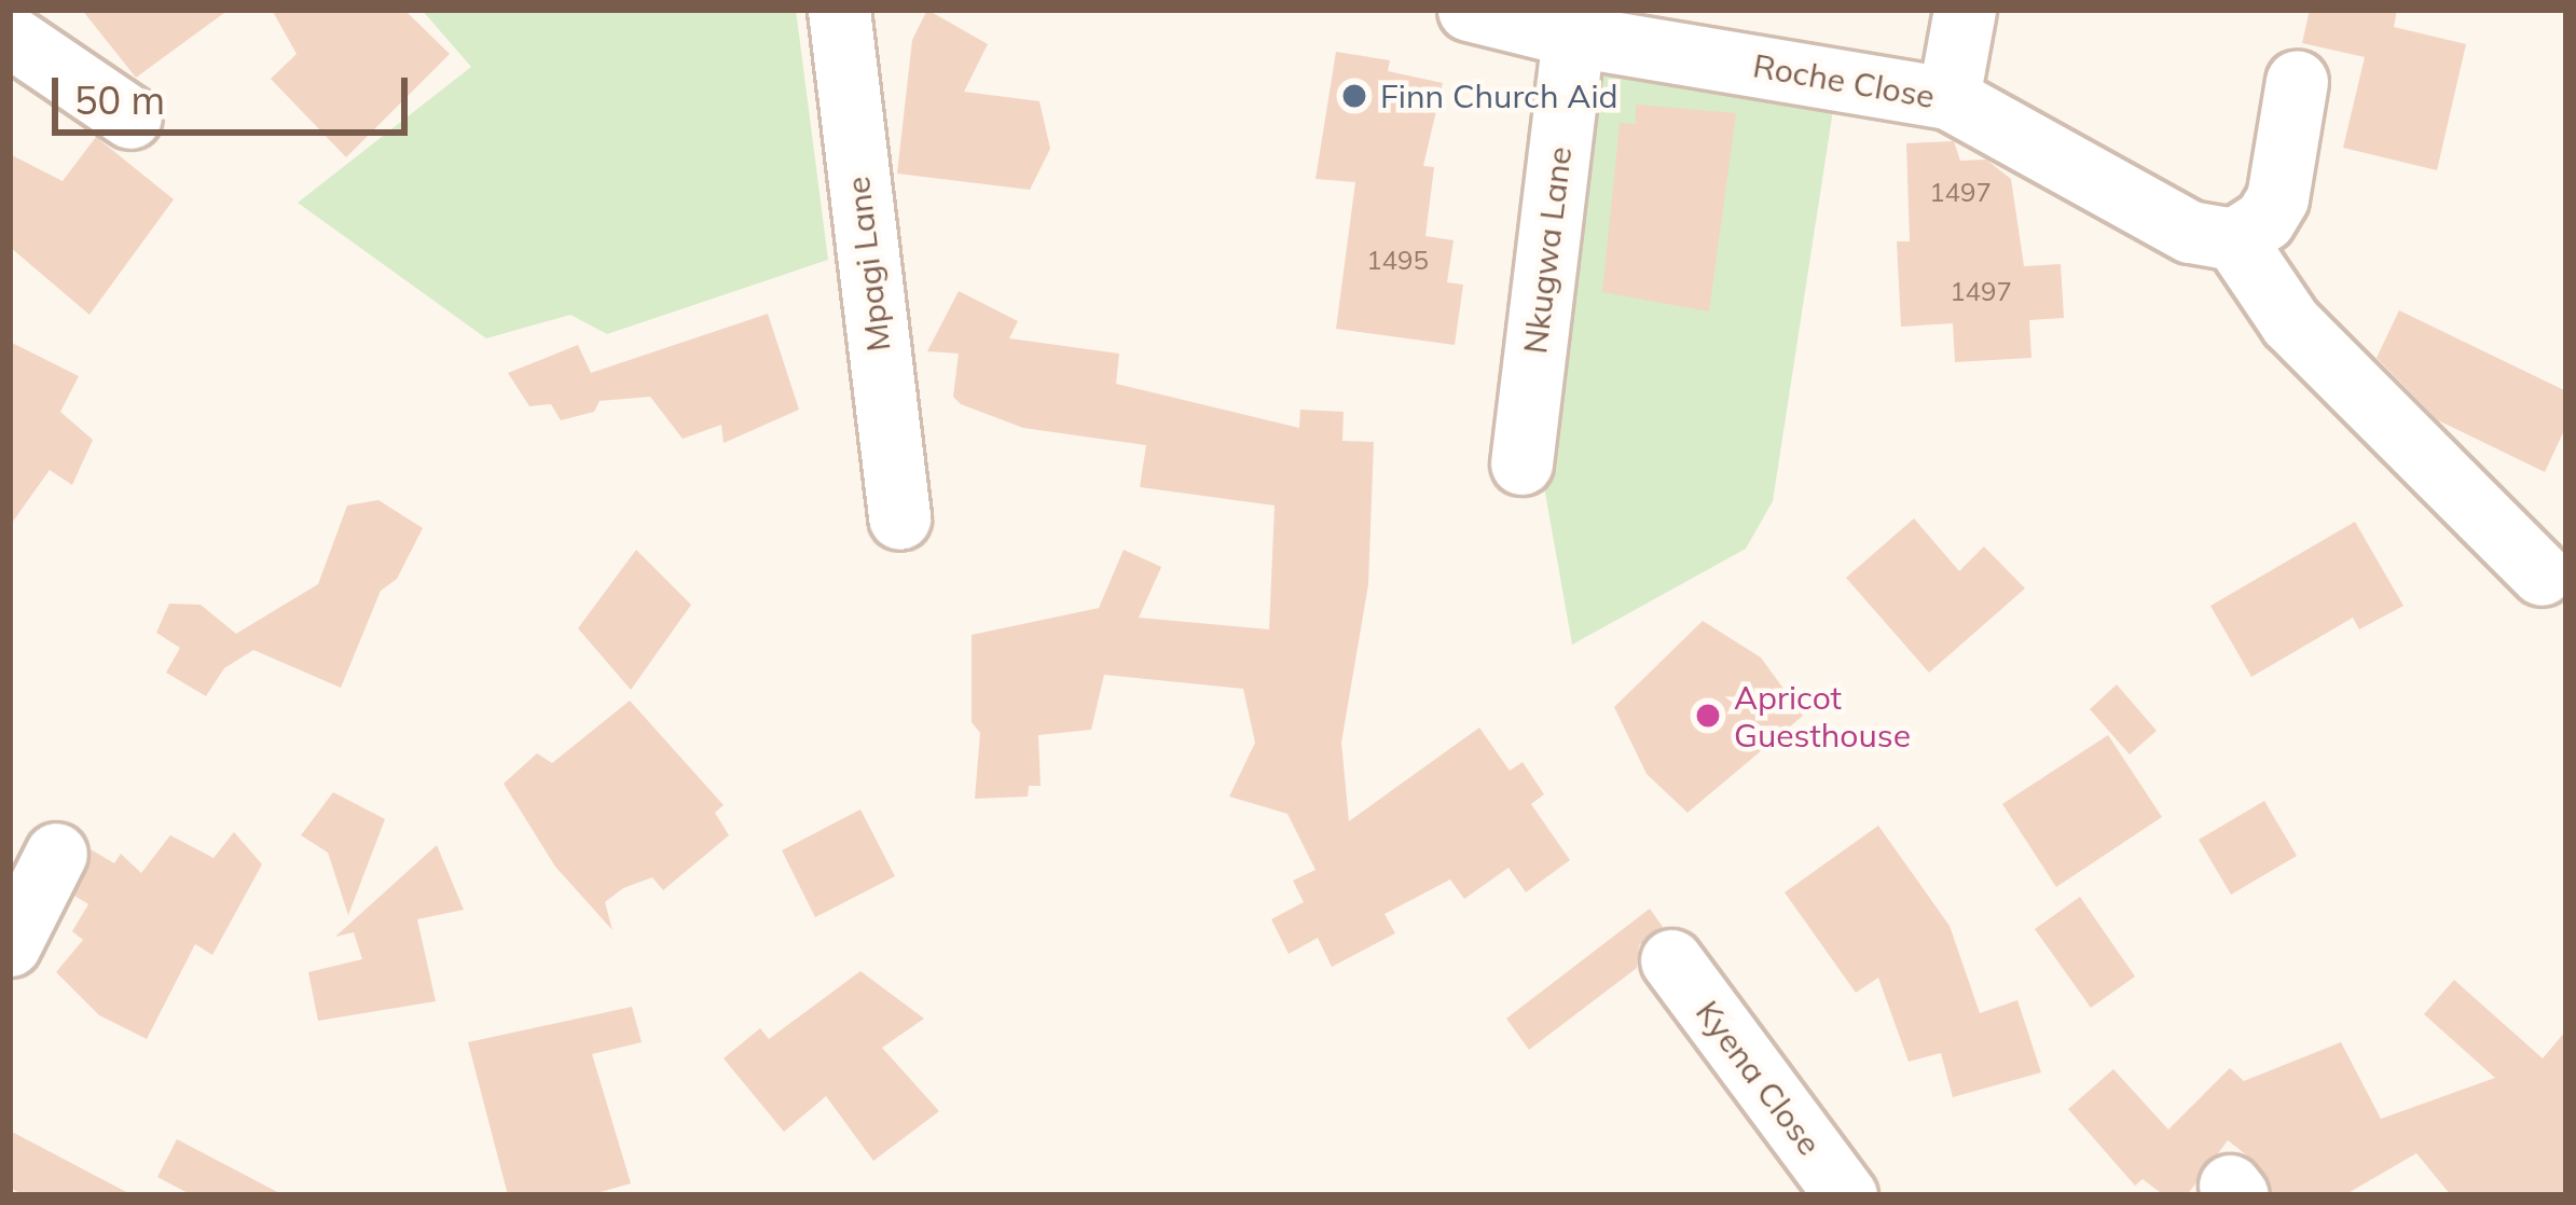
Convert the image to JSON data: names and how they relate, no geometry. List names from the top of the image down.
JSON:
{
  "streets": {
    "street": [
      "Roche Close",
      "Nkugwa Lane",
      "Mpagi Lane",
      "Kyena Close"
    ]
  },
  "crossings": [
    ["Roche Close", "Nkugwa Lane"]
  ],
  "places": ["Finn Church Aid", "Apricot Guesthouse"],
  "house_numbers": ["1497", "1495", "1497"],
  "scale_bar": "50 m"
}
